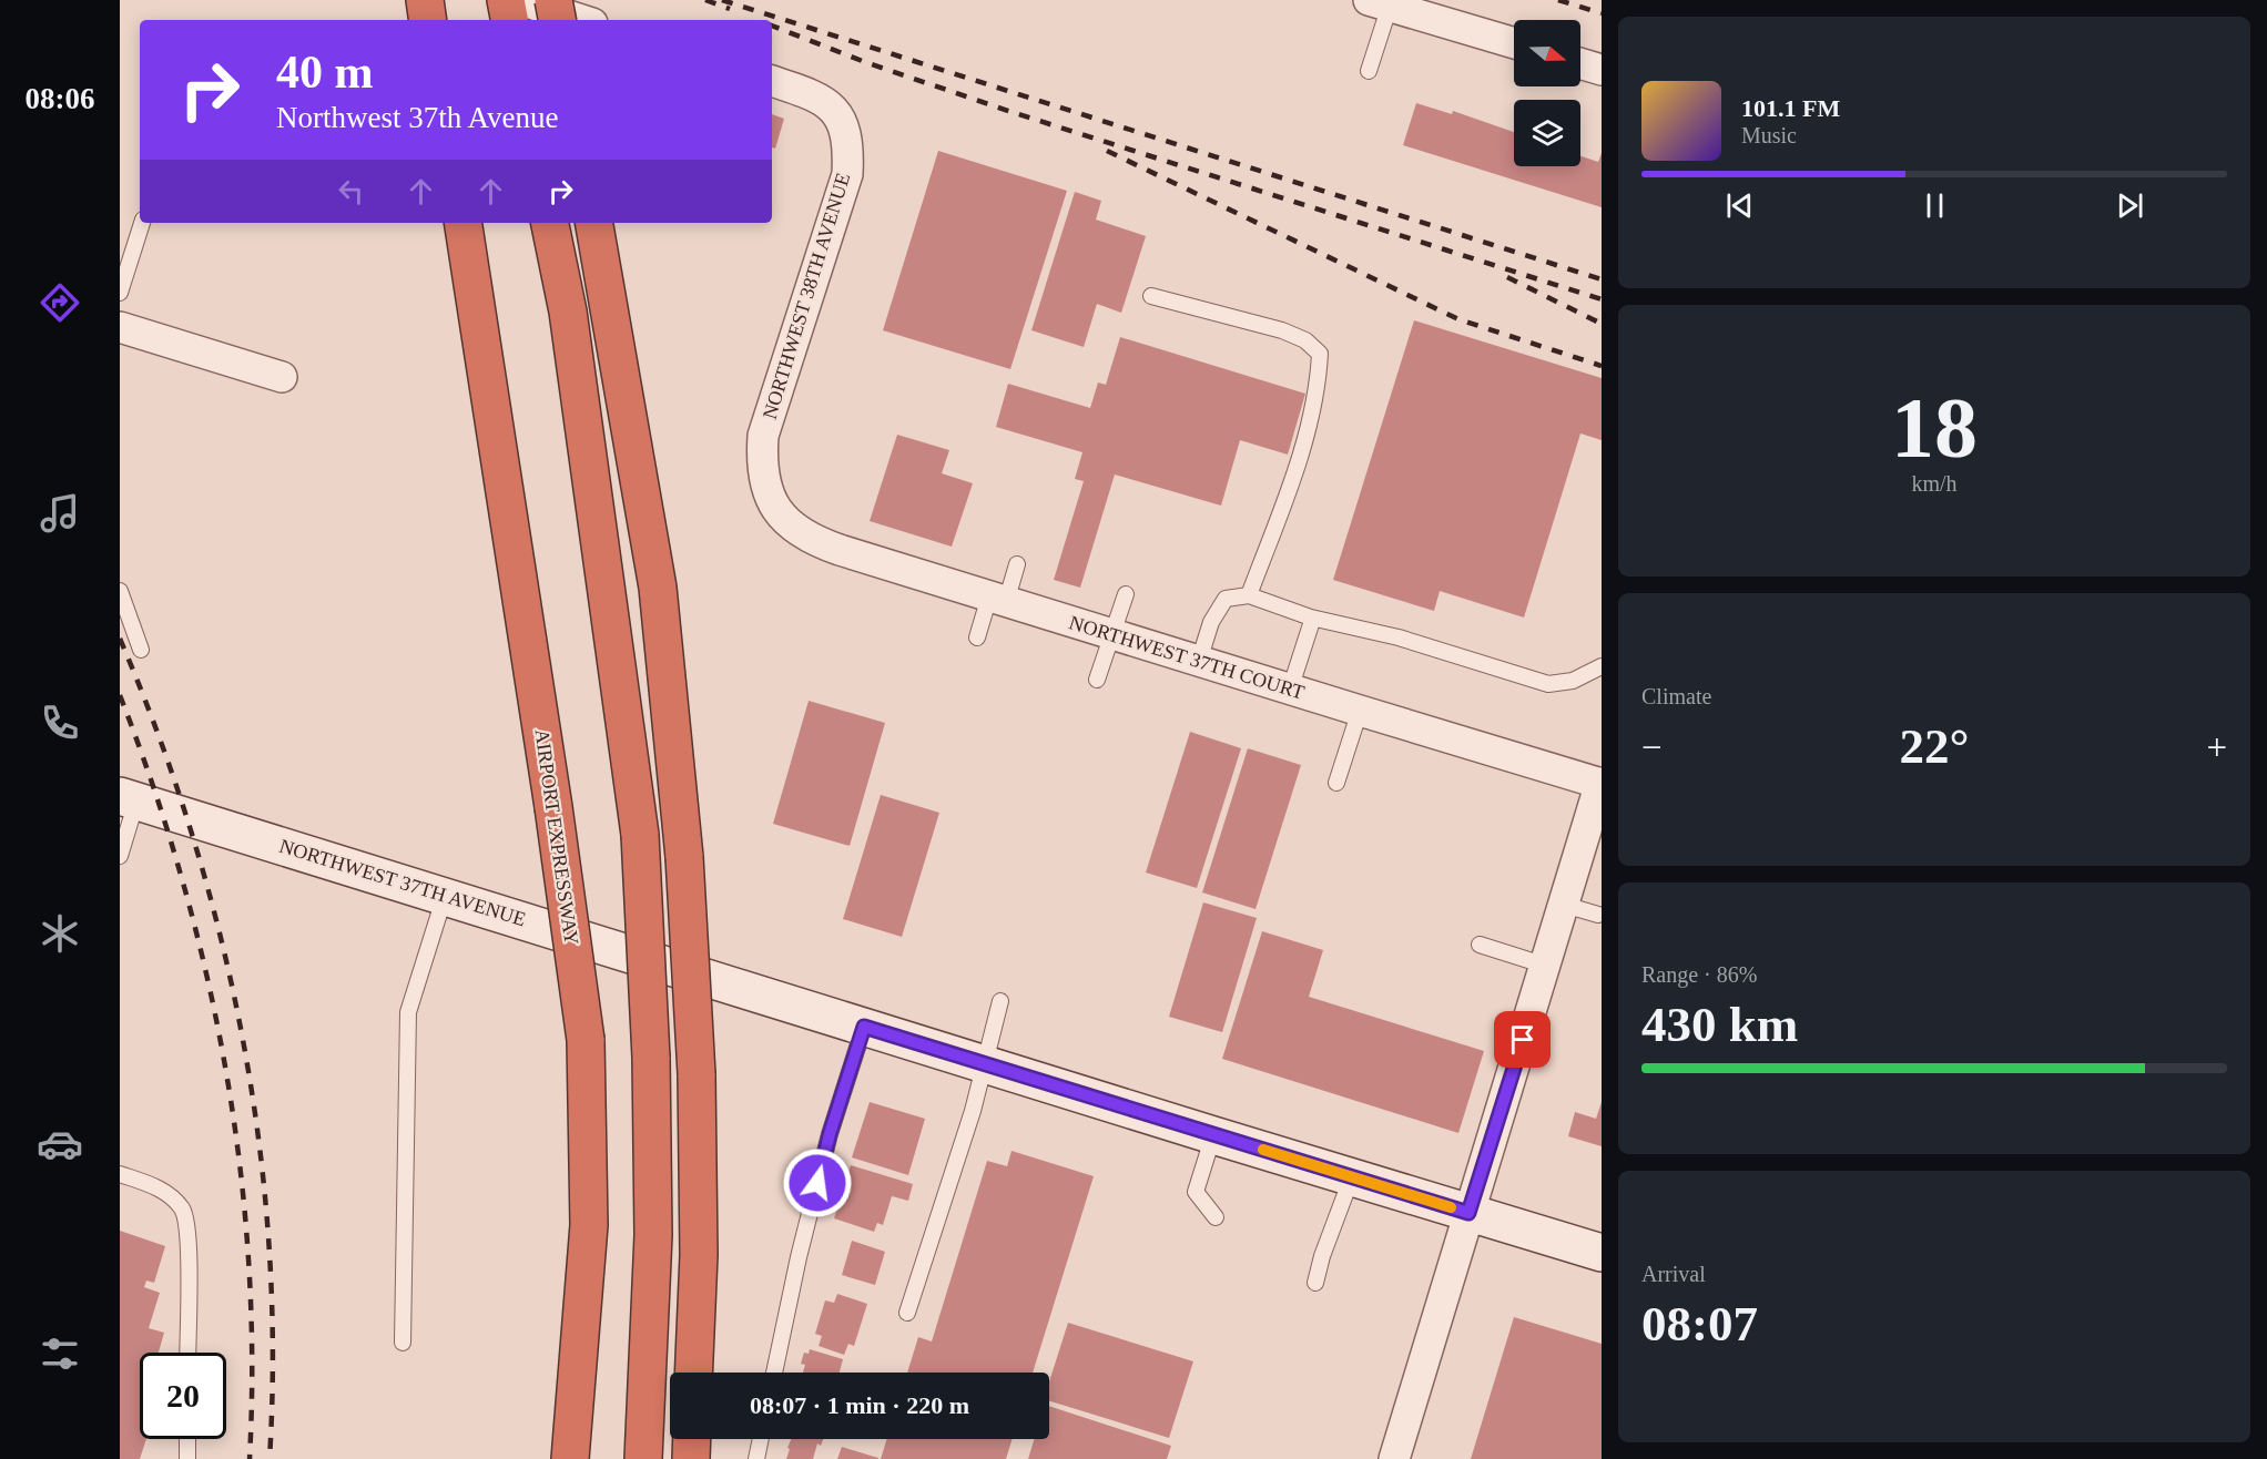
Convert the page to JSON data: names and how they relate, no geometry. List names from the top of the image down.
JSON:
{
  "streets": {
    "highway": ["AIRPORT EXPRESSWAY"],
    "street": ["NORTHWEST 38TH AVENUE", "NORTHWEST 37TH COURT", "NORTHWEST 37TH AVENUE"]
  },
  "crossings": [
    ["NORTHWEST 38TH AVENUE", "NORTHWEST 37TH COURT"]
  ],
  "north": "right",
  "page": {
    "tabs": "08:06",
    "turn": ["40 m", "Northwest 37th Avenue"],
    "song": ["101.1 FM", "Music"],
    "tile": [
      ["18", "km/h"],
      "Climate",
      ["Range · 86%", "430 km"],
      ["Arrival", "08:07"]
    ],
    "heat": ["−", "22°", "+"],
    "limit": "20",
    "trip": "08:07 · 1 min · 220 m"
  }
}
